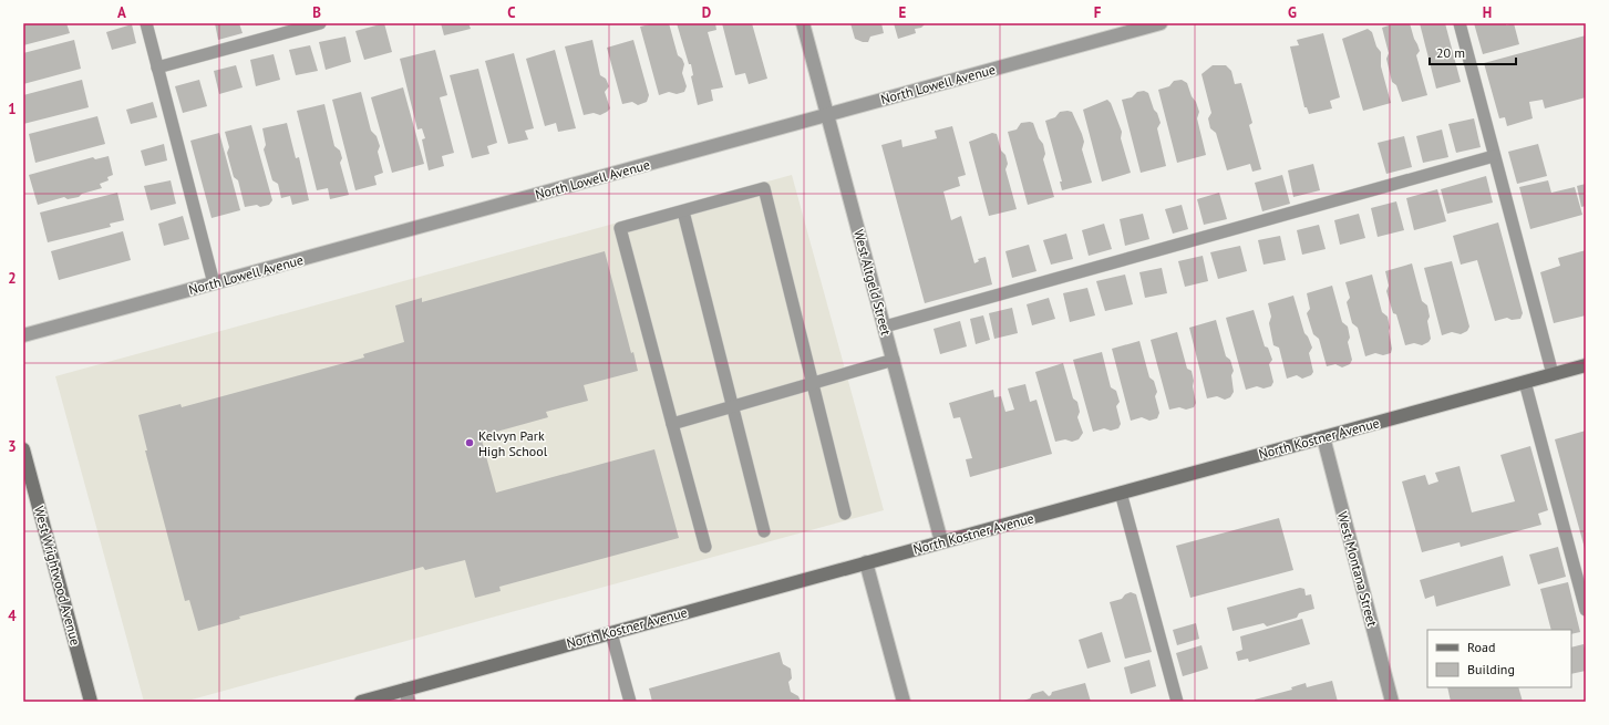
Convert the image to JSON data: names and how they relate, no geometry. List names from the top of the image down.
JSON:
{
  "streets": {
    "street": [
      "North Lowell Avenue",
      "West Altgeld Street",
      "North Kostner Avenue",
      "West Montana Street",
      "West Wrightwood Avenue"
    ]
  },
  "crossings": [
    ["North Lowell Avenue", "West Altgeld Street"],
    ["West Altgeld Street", "North Kostner Avenue"],
    ["North Kostner Avenue", "West Montana Street"]
  ],
  "places": ["Kelvyn Park High School"],
  "legend": ["Road", "Building"],
  "scale_bar": "20 m",
  "grid": {
    "columns": [
      "A",
      "B",
      "C",
      "D",
      "E",
      "F",
      "G",
      "H"
    ],
    "rows": [
      "1",
      "2",
      "3",
      "4"
    ]
  }
}
